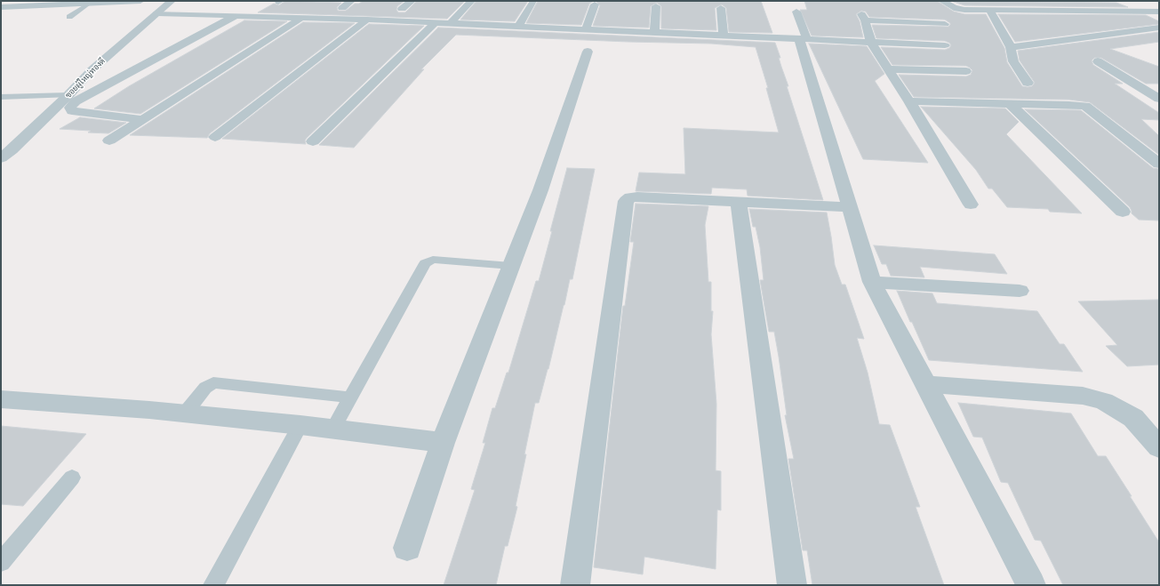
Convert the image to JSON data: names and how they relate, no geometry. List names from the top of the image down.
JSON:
{
  "streets": {
    "street": ["ซอยผู้ใหญ่ทองดี"]
  }
}
